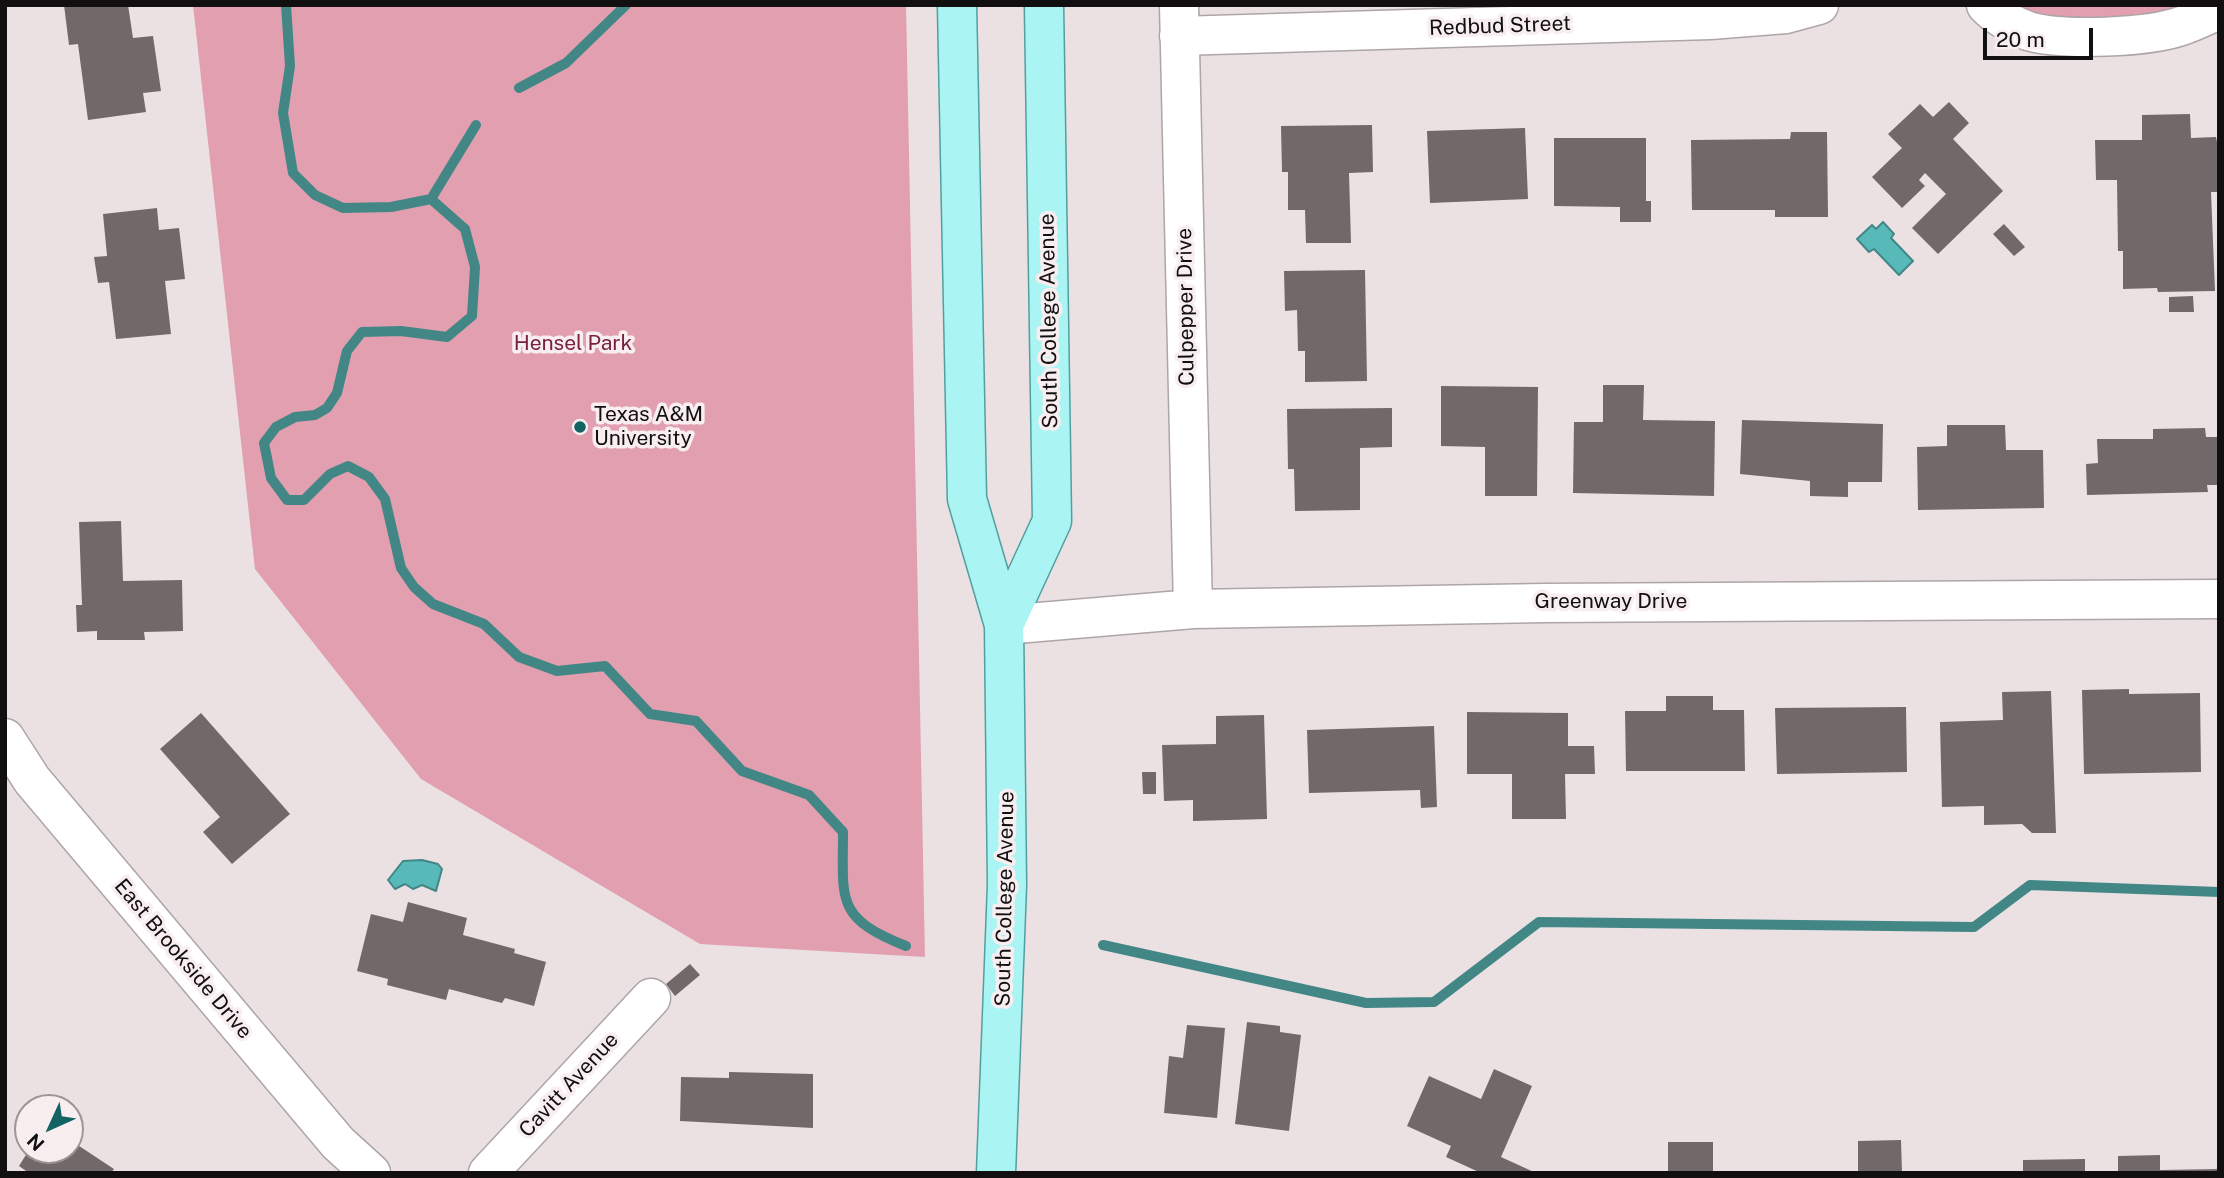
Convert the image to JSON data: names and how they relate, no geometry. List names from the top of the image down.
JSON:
{
  "streets": {
    "main road": ["South College Avenue"],
    "street": [
      "Redbud Street",
      "Culpepper Drive",
      "Greenway Drive",
      "East Brookside Drive",
      "Cavitt Avenue"
    ]
  },
  "crossings": [
    ["Redbud Street", "Culpepper Drive"],
    ["Culpepper Drive", "Greenway Drive"],
    ["South College Avenue", "Greenway Drive"]
  ],
  "parks": ["Hensel Park"],
  "places": ["Texas A&M University"],
  "scale_bar": "20 m",
  "north": "bottom left"
}
